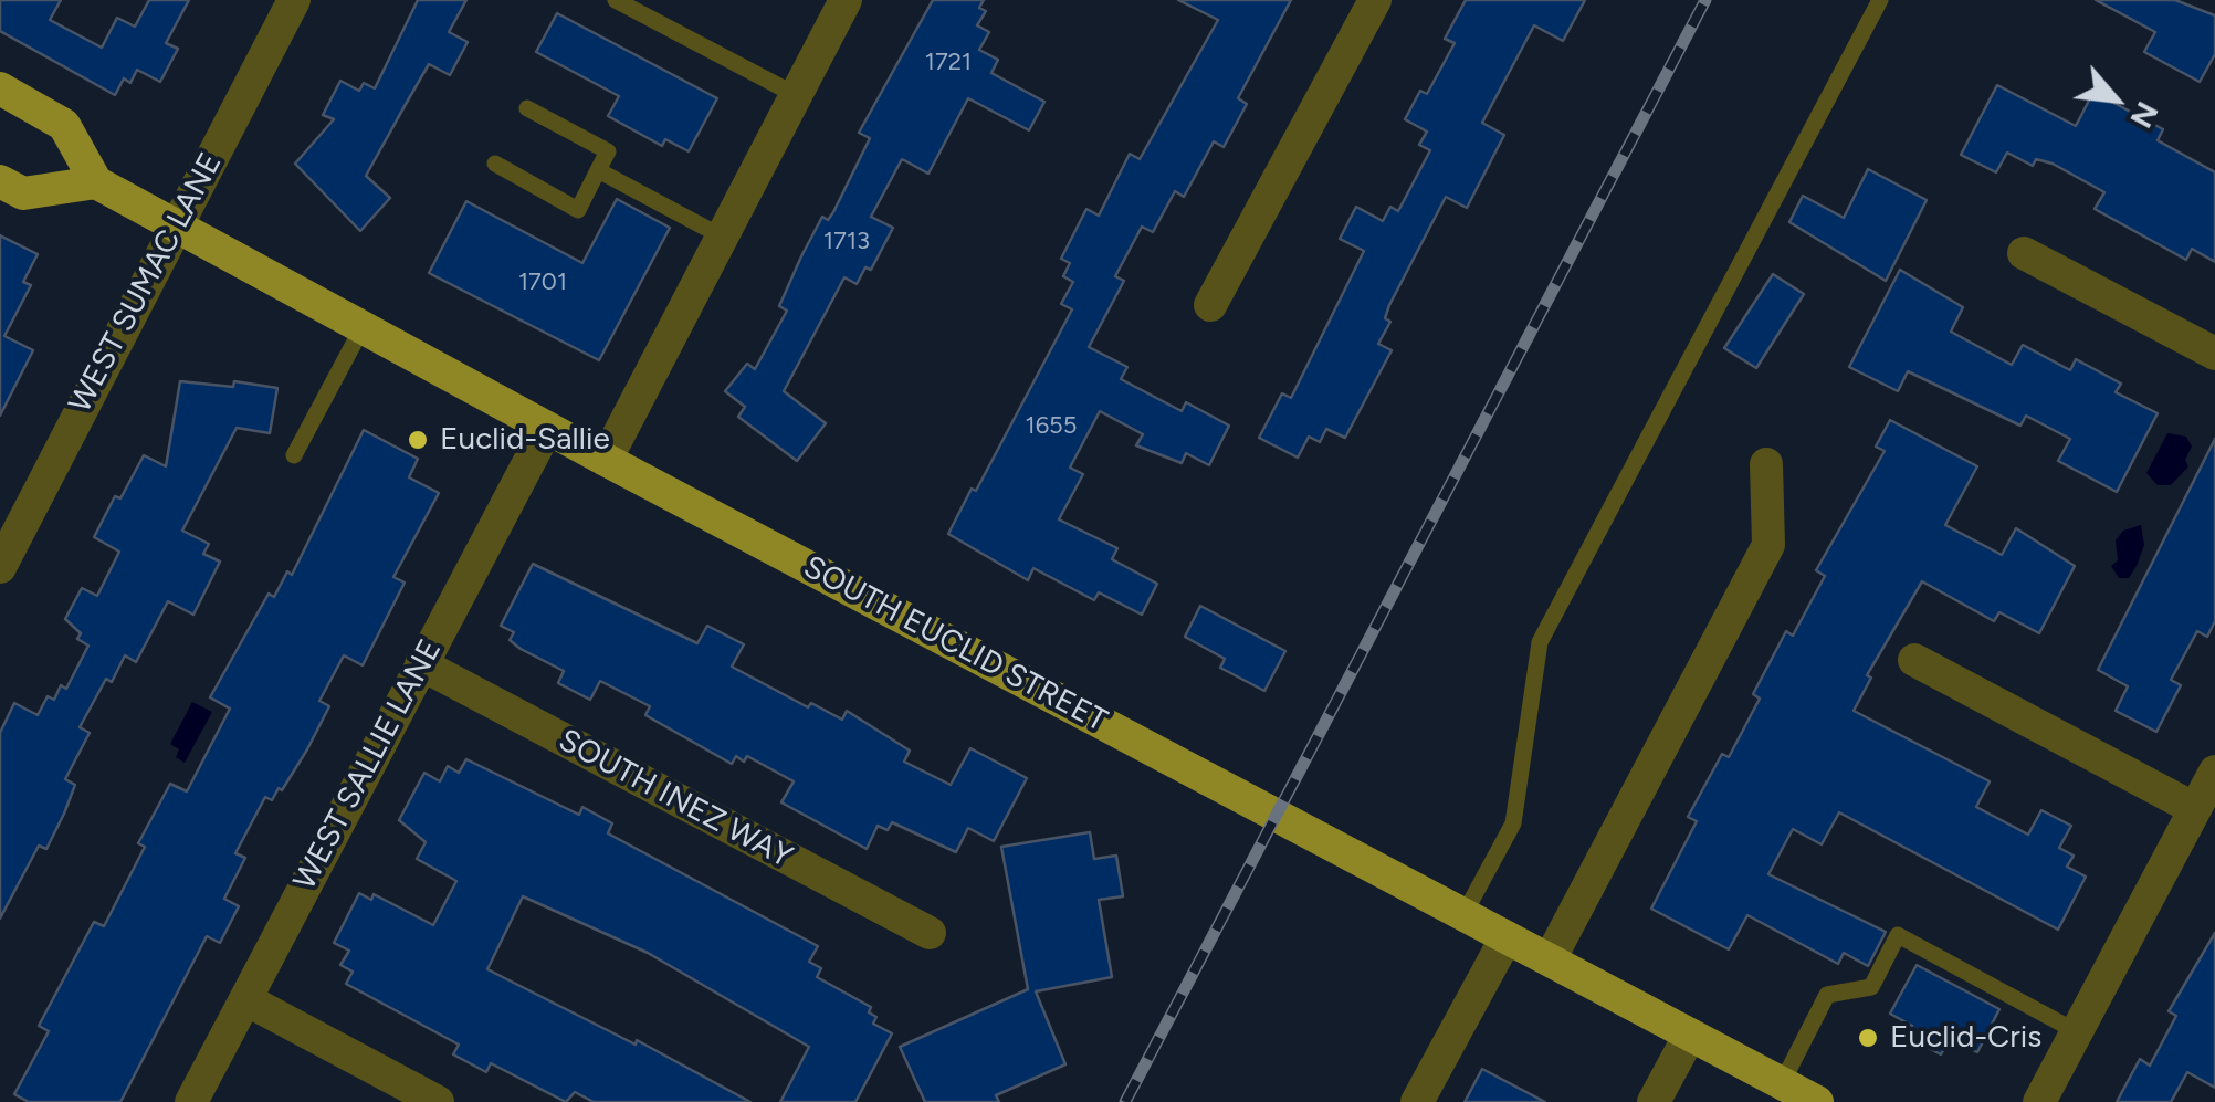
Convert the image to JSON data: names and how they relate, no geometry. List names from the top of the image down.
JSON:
{
  "streets": {
    "main road": ["SOUTH EUCLID STREET"],
    "street": ["WEST SUMAC LANE", "WEST SALLIE LANE", "SOUTH INEZ WAY"]
  },
  "crossings": [
    ["WEST SUMAC LANE", "SOUTH EUCLID STREET"],
    ["SOUTH EUCLID STREET", "WEST SALLIE LANE"],
    ["WEST SALLIE LANE", "SOUTH INEZ WAY"]
  ],
  "places": ["Euclid-Sallie", "Euclid-Cris"],
  "house_numbers": [
    "1721",
    "1713",
    "1701",
    "1655"
  ],
  "north": "bottom right"
}
